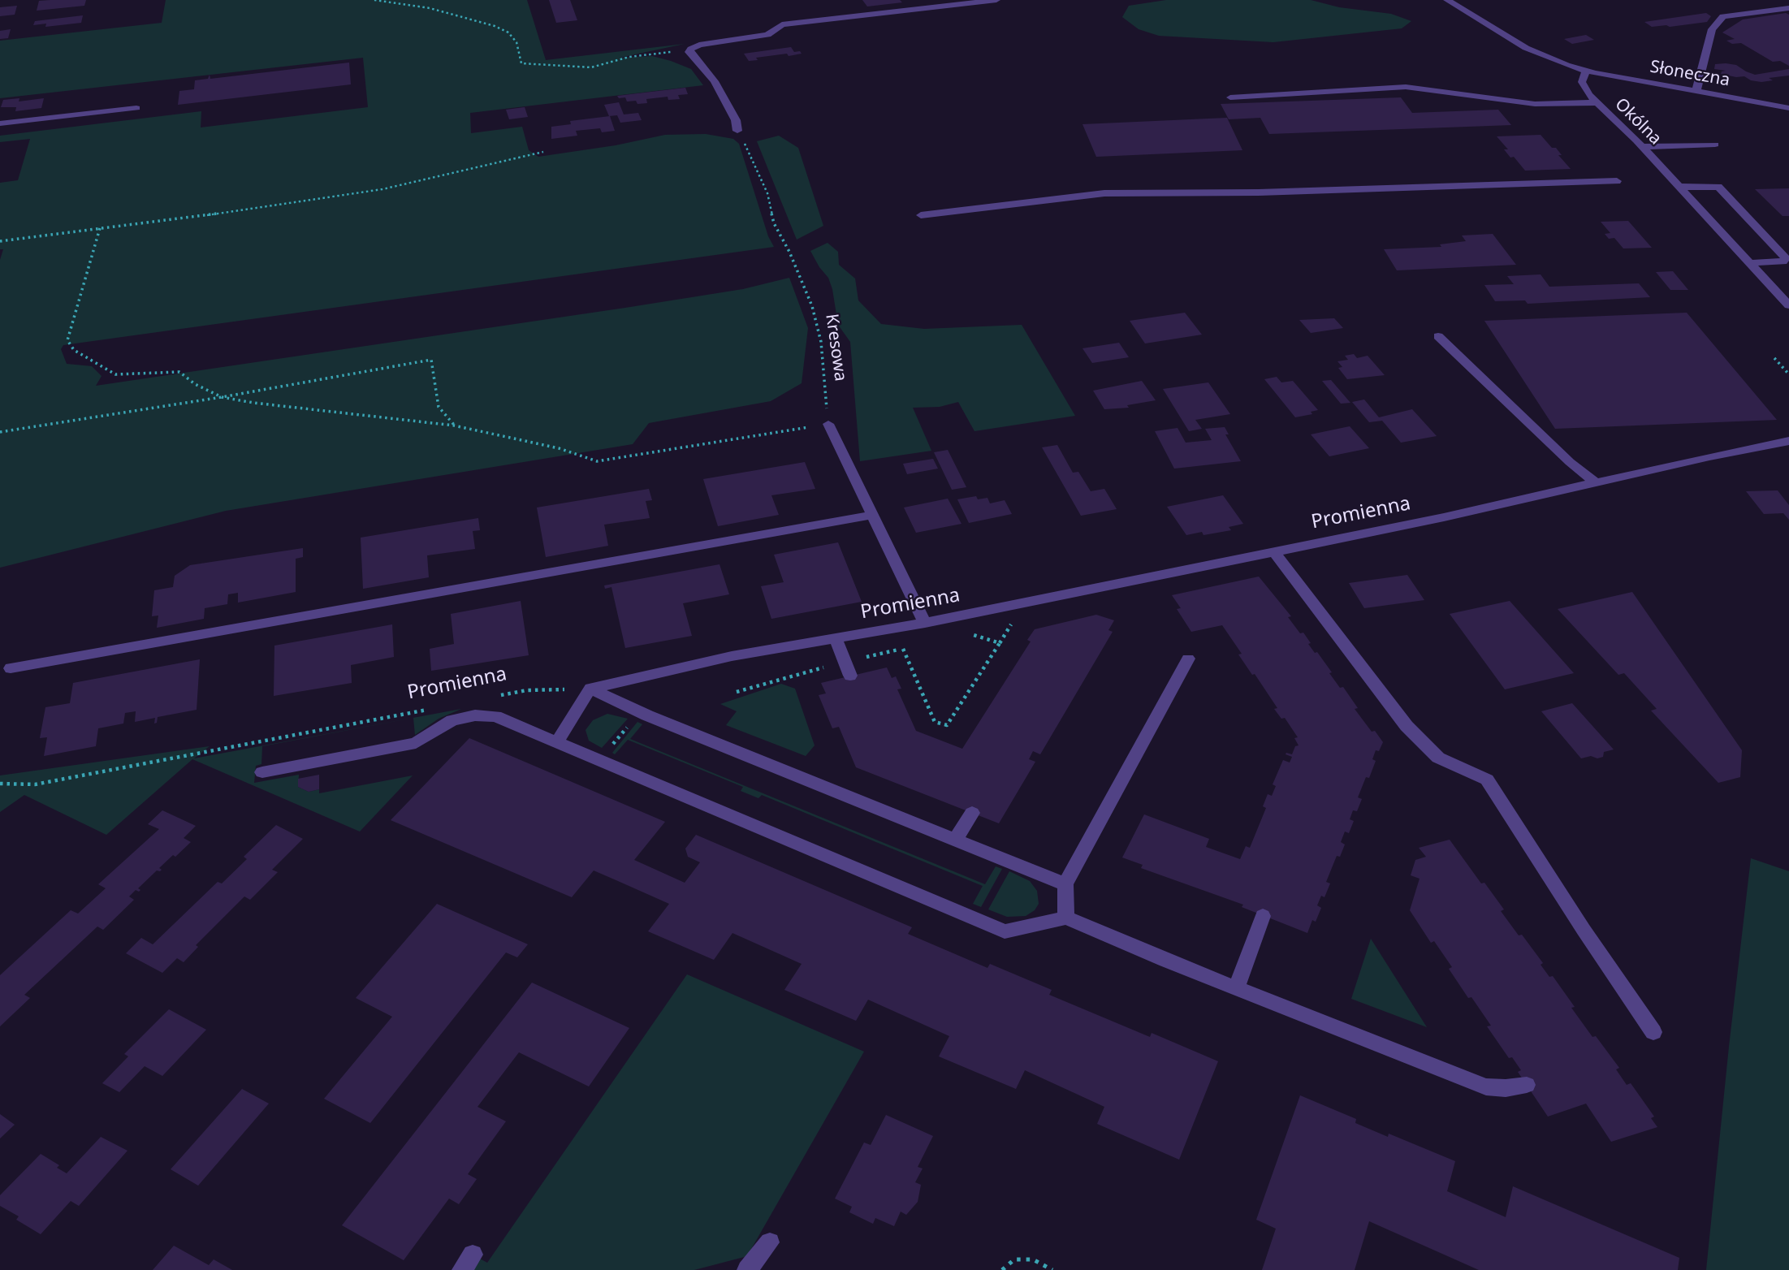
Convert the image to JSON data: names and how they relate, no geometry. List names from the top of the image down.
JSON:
{
  "streets": {
    "street": ["Słoneczna", "Okólna", "Promienna"],
    "path": ["Kresowa"]
  },
  "crossings": [
    ["Słoneczna", "Okólna"]
  ]
}
